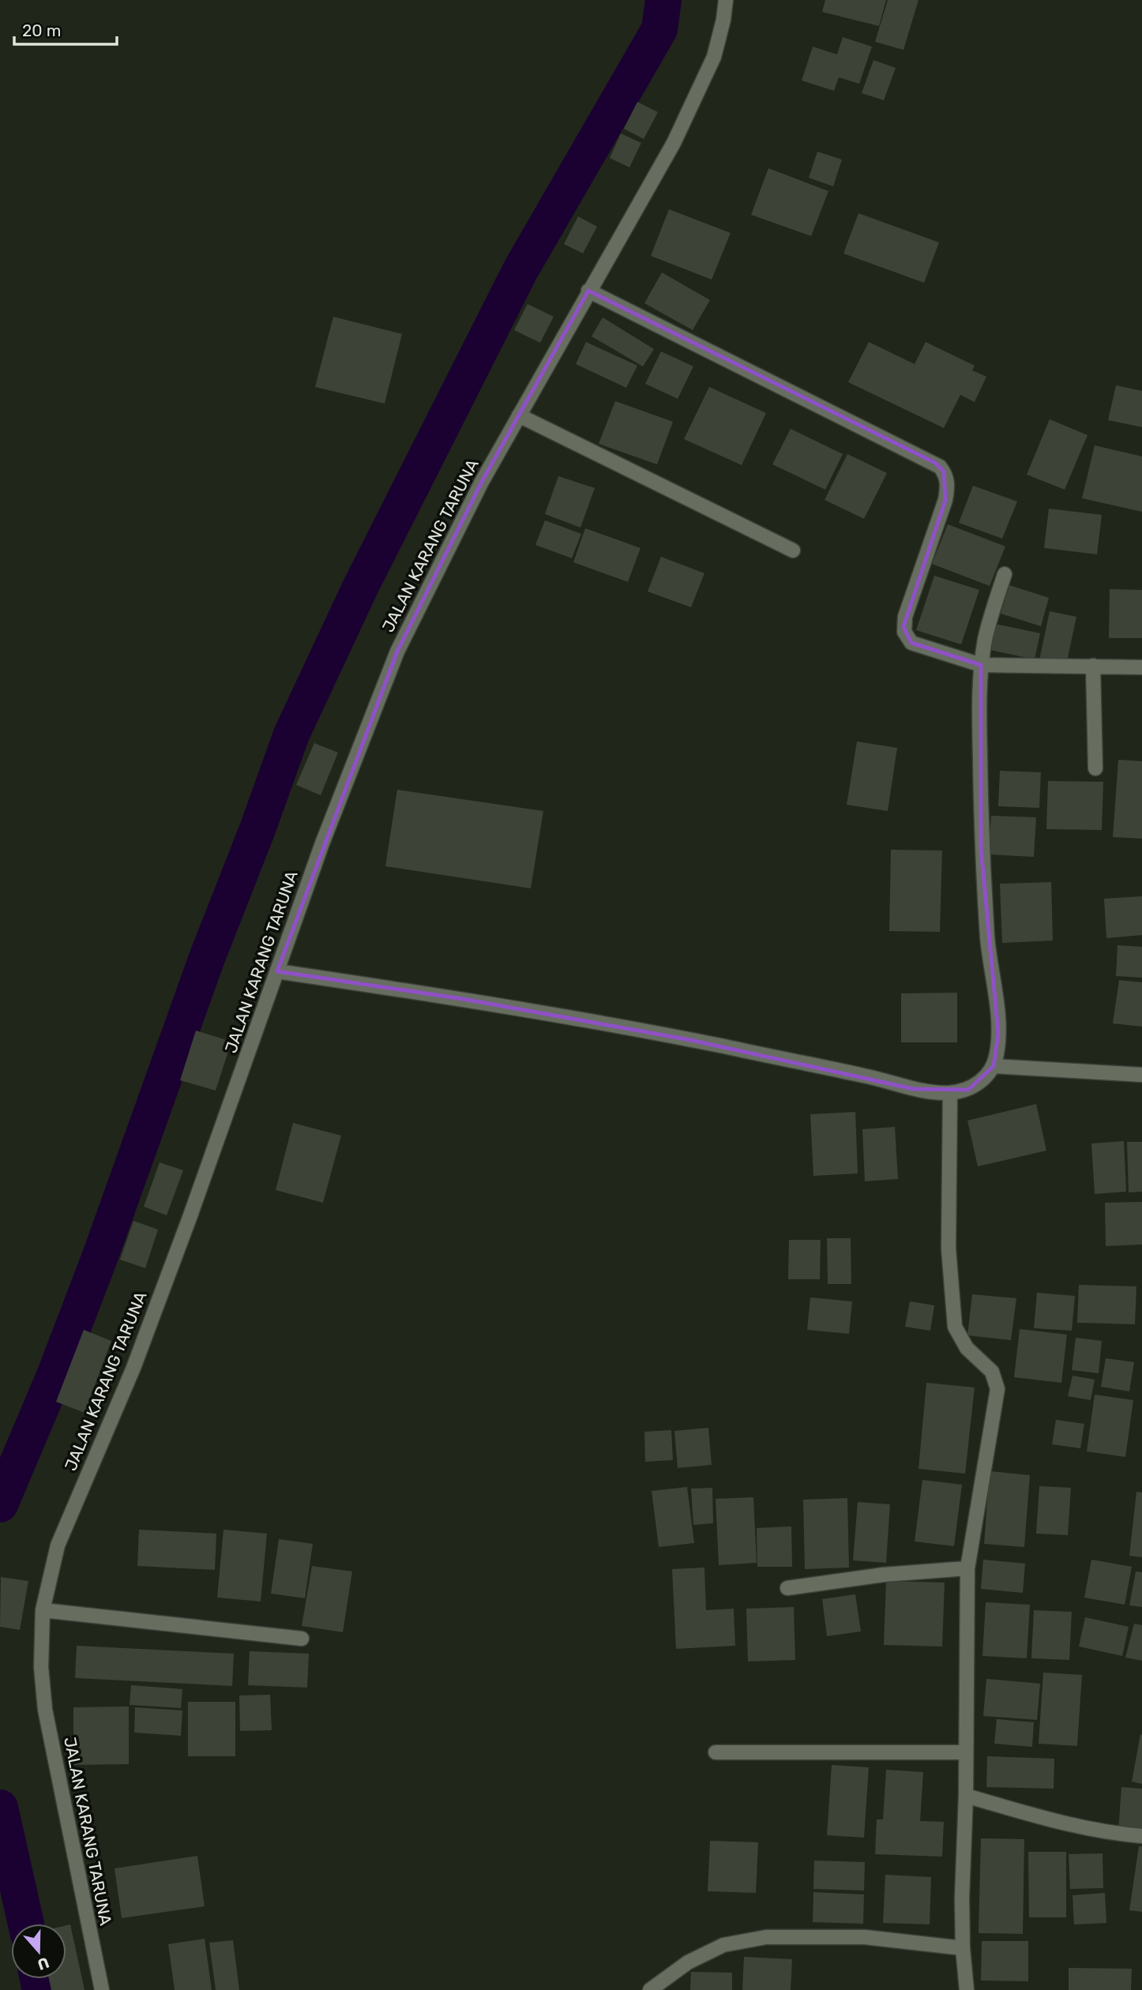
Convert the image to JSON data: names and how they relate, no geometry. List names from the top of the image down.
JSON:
{
  "streets": {
    "street": ["JALAN KARANG TARUNA"]
  },
  "scale_bar": "20 m",
  "north": "bottom"
}
